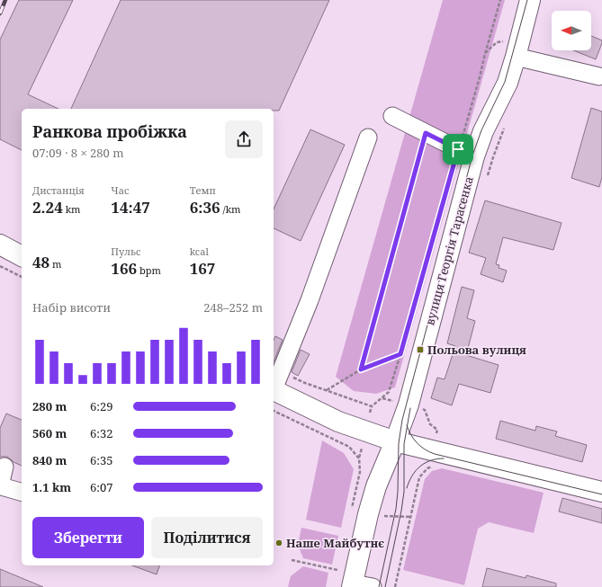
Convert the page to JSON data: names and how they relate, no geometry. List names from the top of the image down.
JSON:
{
  "streets": {
    "main road": ["вулиця Георгія Тарасенка"]
  },
  "places": {
    "transit": ["Польова вулиця"],
    "other": ["Наше Майбутнє"]
  },
  "north": "left",
  "page": {
    "heading": ["Ранкова пробіжка", "07:09 · 8 × 280 m"],
    "stats": [
      ["Дистанція", "2.24 km"],
      ["Час", "14:47"],
      ["Темп", "6:36 /km"],
      ["48 m"],
      ["Пульс", "166 bpm"],
      ["kcal", "167"]
    ],
    "chart": ["Набір висоти", "248–252 m"],
    "list": [
      {
        "name": "280 m",
        "note": "6:29"
      },
      {
        "name": "560 m",
        "note": "6:32"
      },
      {
        "name": "840 m",
        "note": "6:35"
      },
      {
        "name": "1.1 km",
        "note": "6:07"
      }
    ],
    "buttons": ["Зберегти", "Поділитися"]
  }
}
